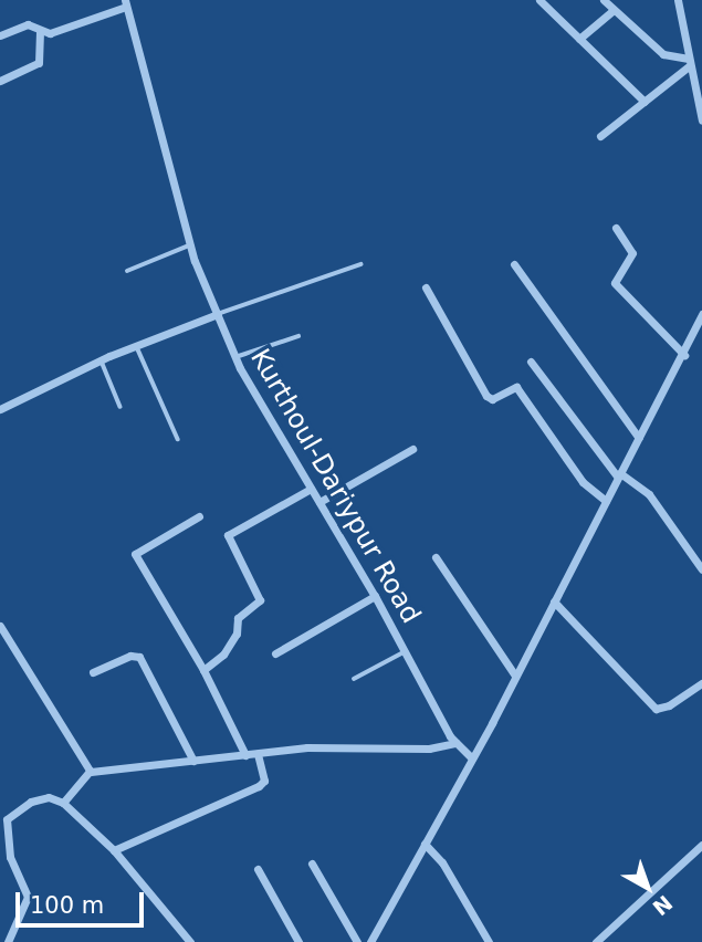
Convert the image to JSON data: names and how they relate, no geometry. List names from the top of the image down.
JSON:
{
  "streets": {
    "street": ["Kurthoul-Dariypur Road"]
  },
  "scale_bar": "100 m",
  "north": "bottom right"
}
